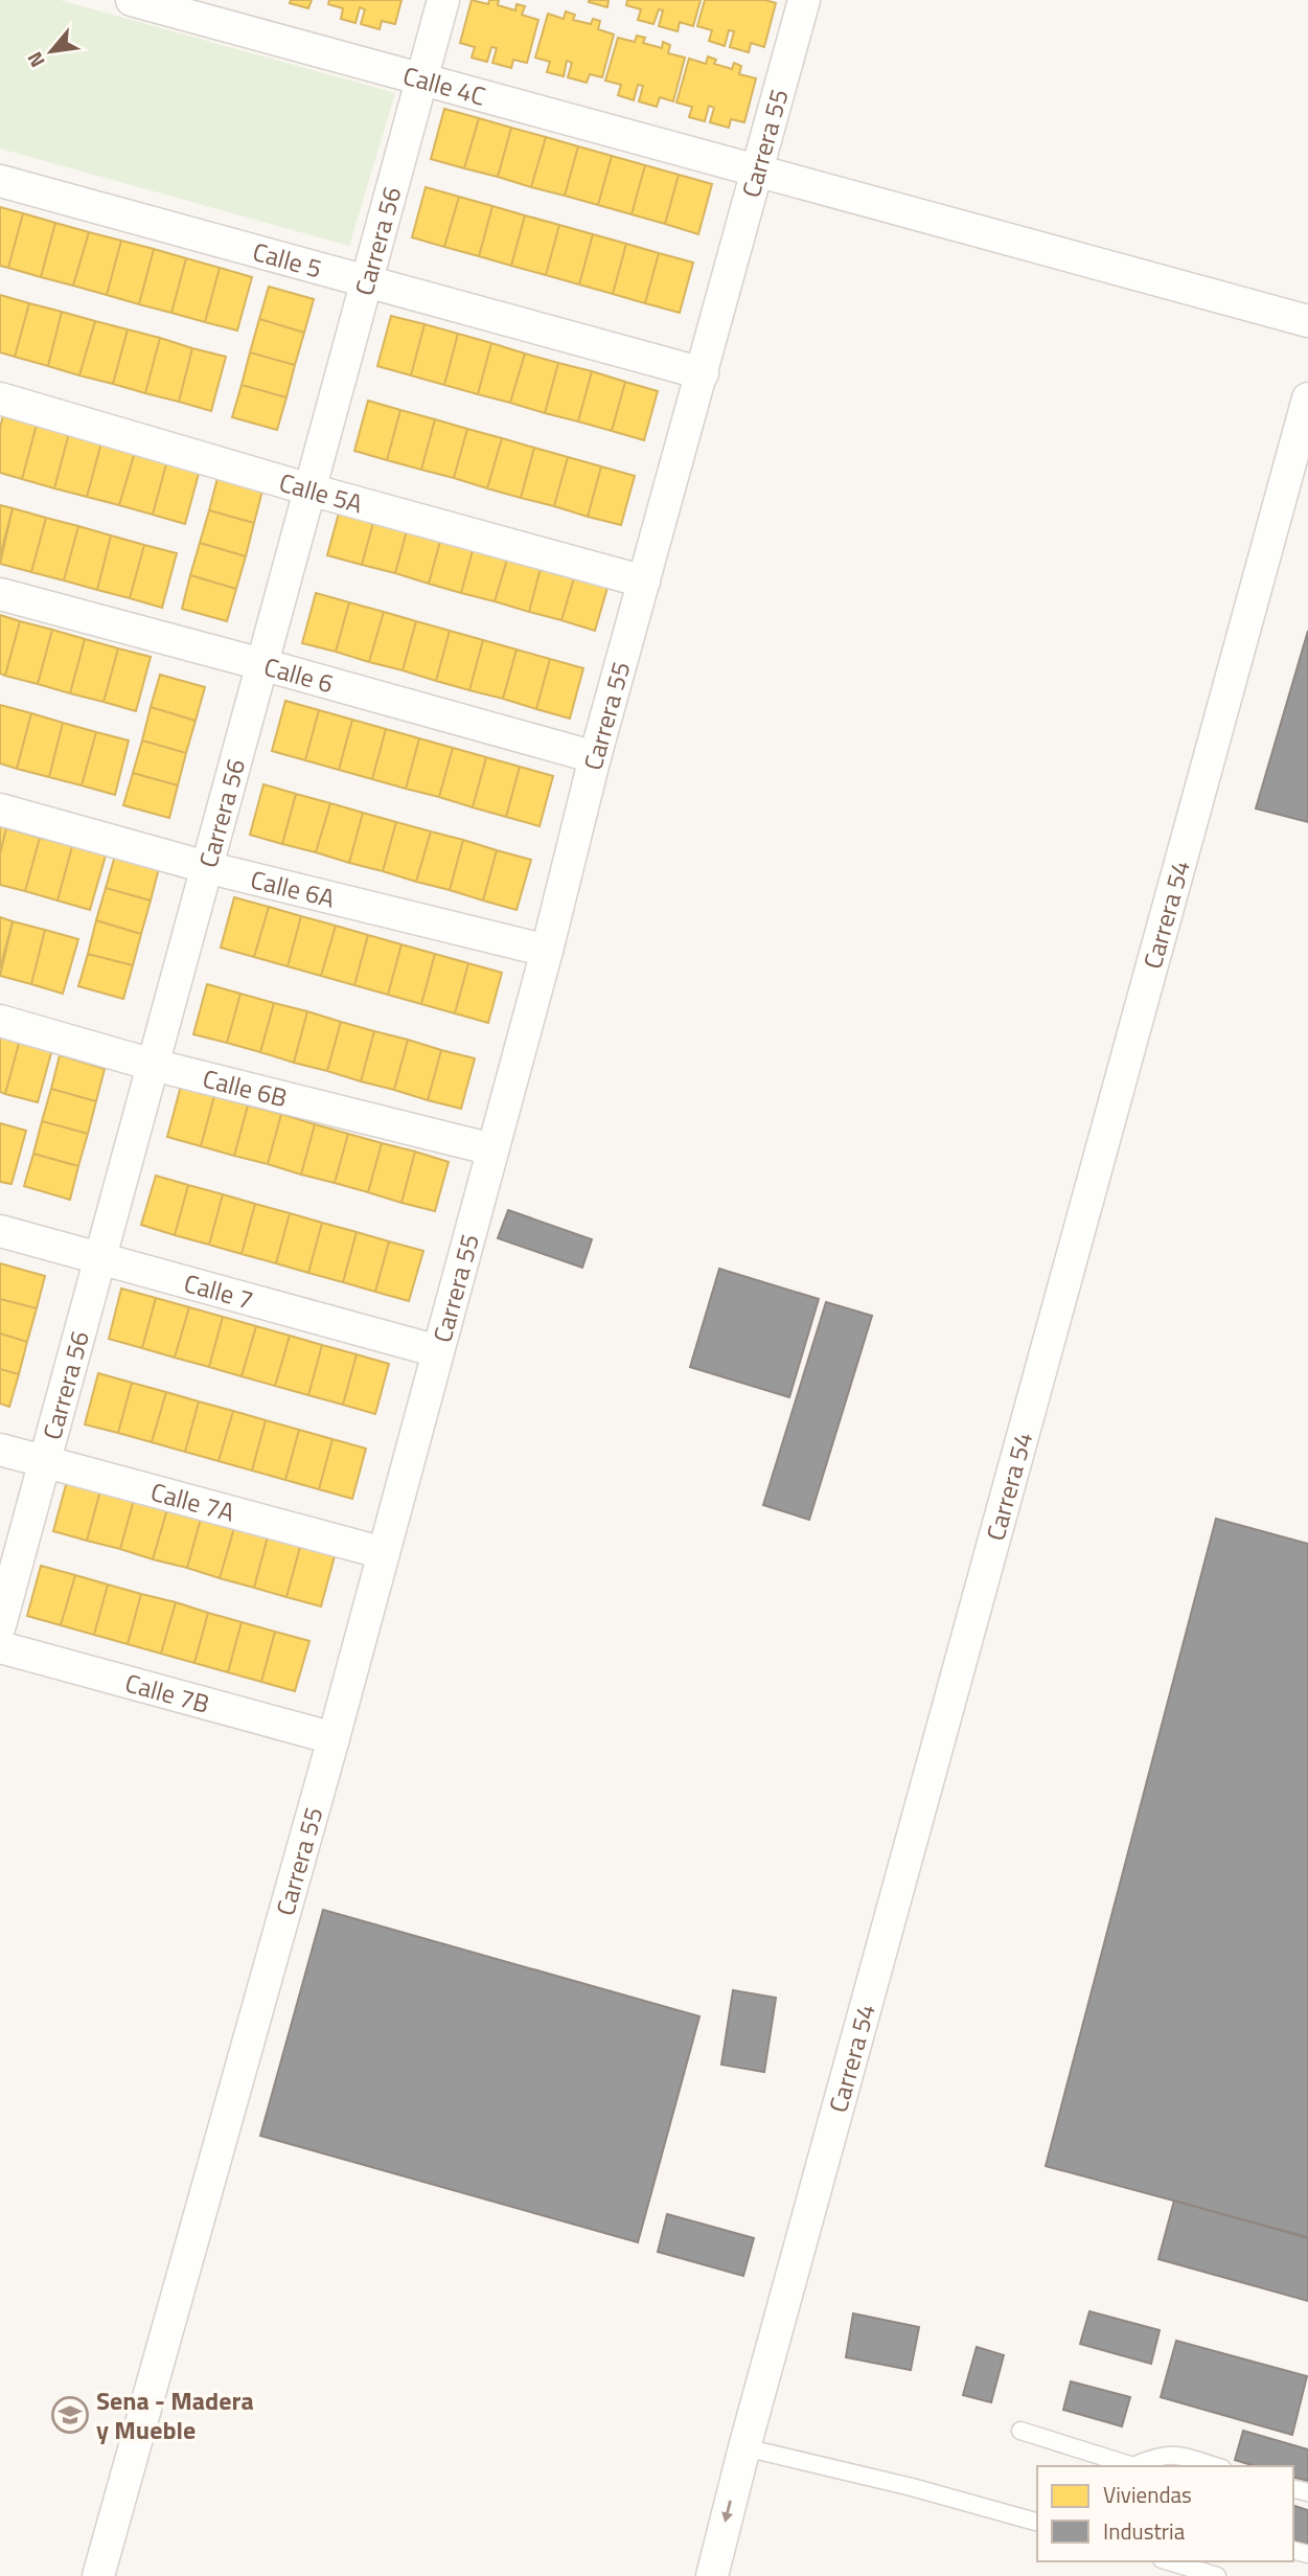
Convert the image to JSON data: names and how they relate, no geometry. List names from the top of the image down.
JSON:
{
  "streets": {
    "street": [
      "Calle 4C",
      "Carrera 55",
      "Carrera 56",
      "Calle 5",
      "Calle 5A",
      "Calle 6",
      "Calle 6A",
      "Carrera 54",
      "Calle 6B",
      "Calle 7",
      "Calle 7A",
      "Calle 7B"
    ]
  },
  "crossings": [
    ["Calle 4C", "Carrera 55"],
    ["Calle 4C", "Carrera 56"],
    ["Carrera 55", "Calle 5"],
    ["Carrera 55", "Calle 5A"],
    ["Carrera 55", "Calle 6"],
    ["Carrera 55", "Calle 6A"],
    ["Carrera 55", "Calle 6B"],
    ["Carrera 55", "Calle 7"],
    ["Carrera 55", "Calle 7A"],
    ["Carrera 55", "Calle 7B"],
    ["Carrera 56", "Calle 5"],
    ["Carrera 56", "Calle 5A"],
    ["Carrera 56", "Calle 6"],
    ["Carrera 56", "Calle 6A"],
    ["Carrera 56", "Calle 6B"],
    ["Carrera 56", "Calle 7"],
    ["Carrera 56", "Calle 7A"]
  ],
  "places": {
    "school or university": ["Sena - Madera y Mueble"]
  },
  "legend": ["Viviendas", "Industria"],
  "north": "bottom left"
}
